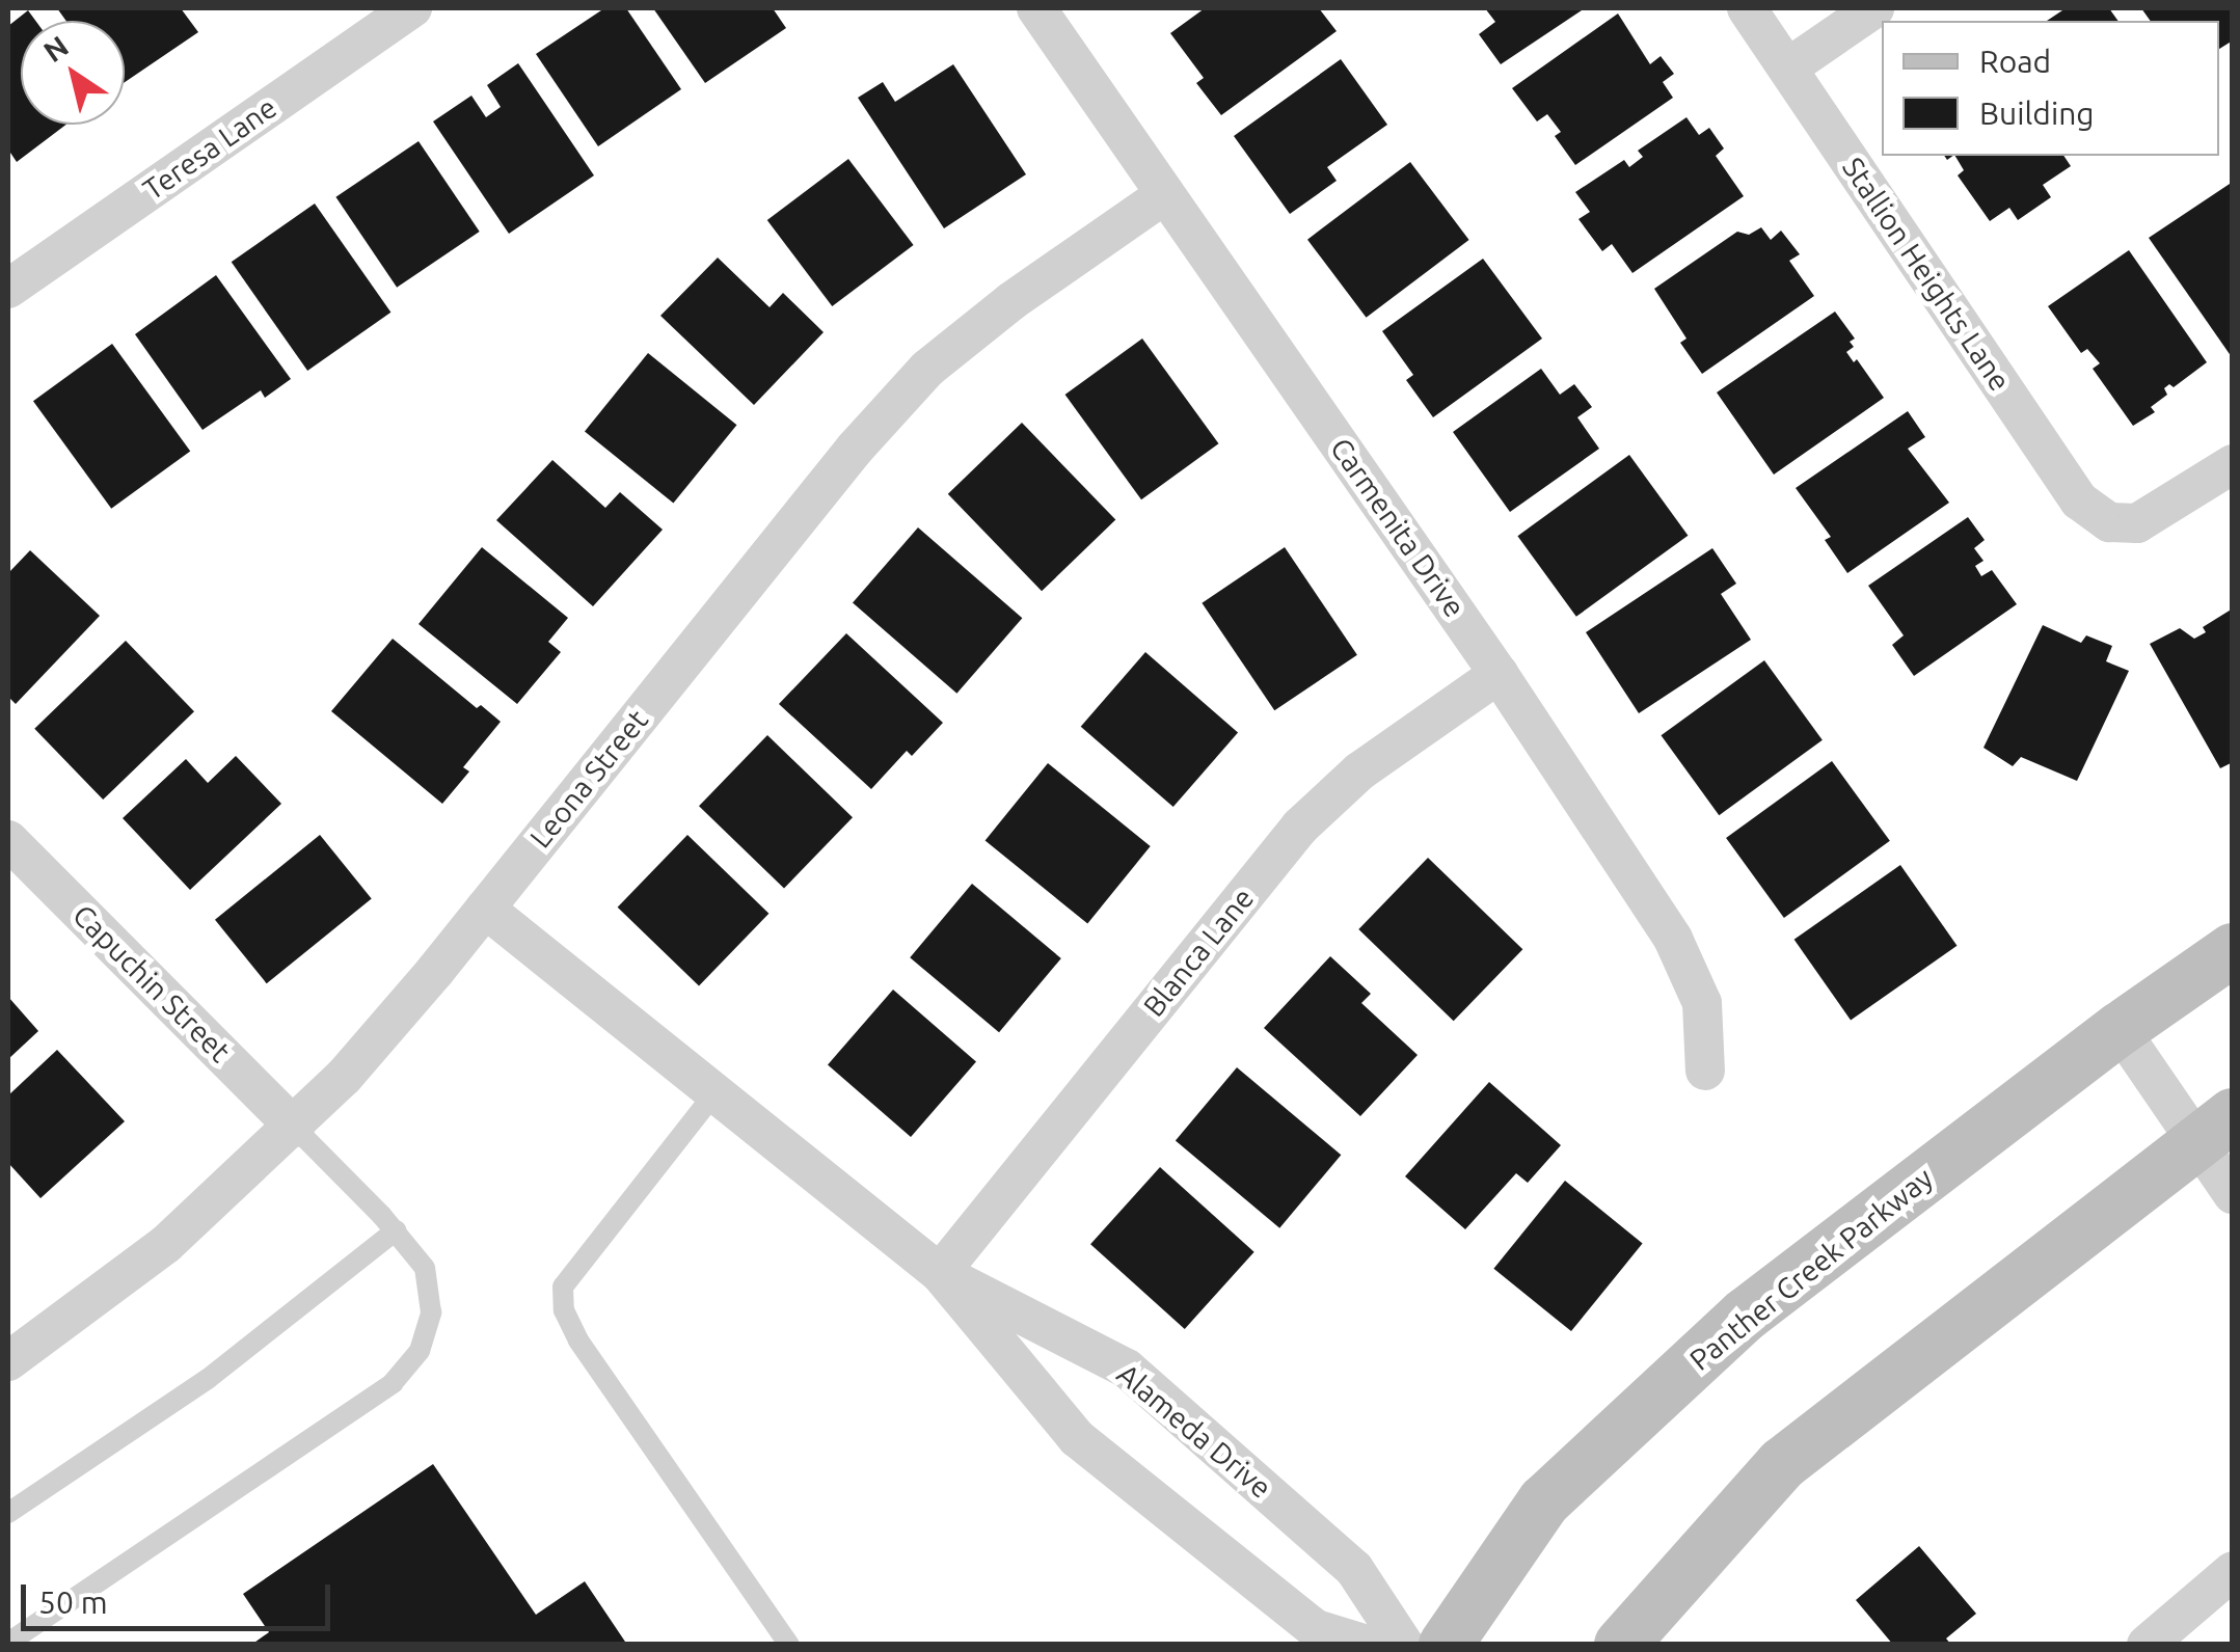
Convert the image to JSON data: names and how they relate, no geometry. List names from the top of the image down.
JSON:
{
  "streets": {
    "main road": ["Panther Creek Parkway"],
    "street": [
      "Teresa Lane",
      "Stallion Heights Lane",
      "Carmenita Drive",
      "Leona Street",
      "Blanca Lane",
      "Capuchin Street",
      "Alameda Drive"
    ]
  },
  "crossings": [
    ["Carmenita Drive", "Leona Street"],
    ["Carmenita Drive", "Blanca Lane"],
    ["Leona Street", "Capuchin Street"],
    ["Leona Street", "Alameda Drive"],
    ["Blanca Lane", "Alameda Drive"]
  ],
  "legend": ["Road", "Building"],
  "scale_bar": "50 m",
  "north": "top left"
}
